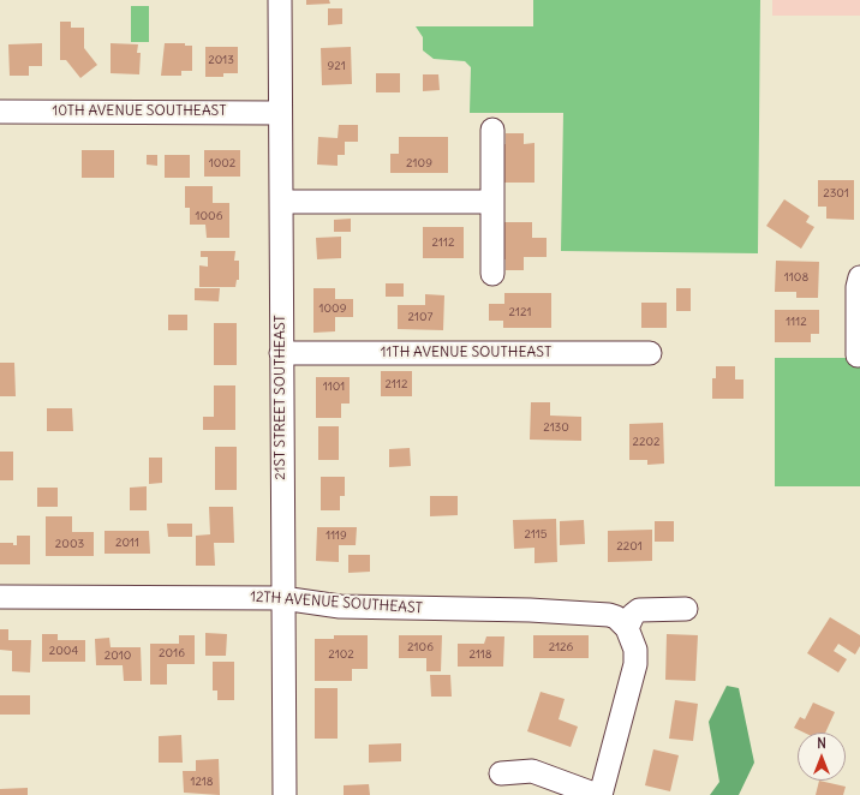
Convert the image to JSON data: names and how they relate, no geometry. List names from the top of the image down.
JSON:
{
  "streets": {
    "street": [
      "10TH AVENUE SOUTHEAST",
      "11TH AVENUE SOUTHEAST",
      "21ST STREET SOUTHEAST",
      "12TH AVENUE SOUTHEAST"
    ]
  },
  "crossings": [
    ["10TH AVENUE SOUTHEAST", "21ST STREET SOUTHEAST"],
    ["11TH AVENUE SOUTHEAST", "21ST STREET SOUTHEAST"],
    ["21ST STREET SOUTHEAST", "12TH AVENUE SOUTHEAST"]
  ],
  "house_numbers": [
    "2013",
    "921",
    "1002",
    "2109",
    "2301",
    "1006",
    "2112",
    "1108",
    "1009",
    "2121",
    "2107",
    "1112",
    "2112",
    "1101",
    "2130",
    "2202",
    "2115",
    "1119",
    "2011",
    "2003",
    "2201",
    "2106",
    "2126",
    "2004",
    "2016",
    "2102",
    "2118",
    "2010",
    "1218"
  ],
  "north": "top"
}
